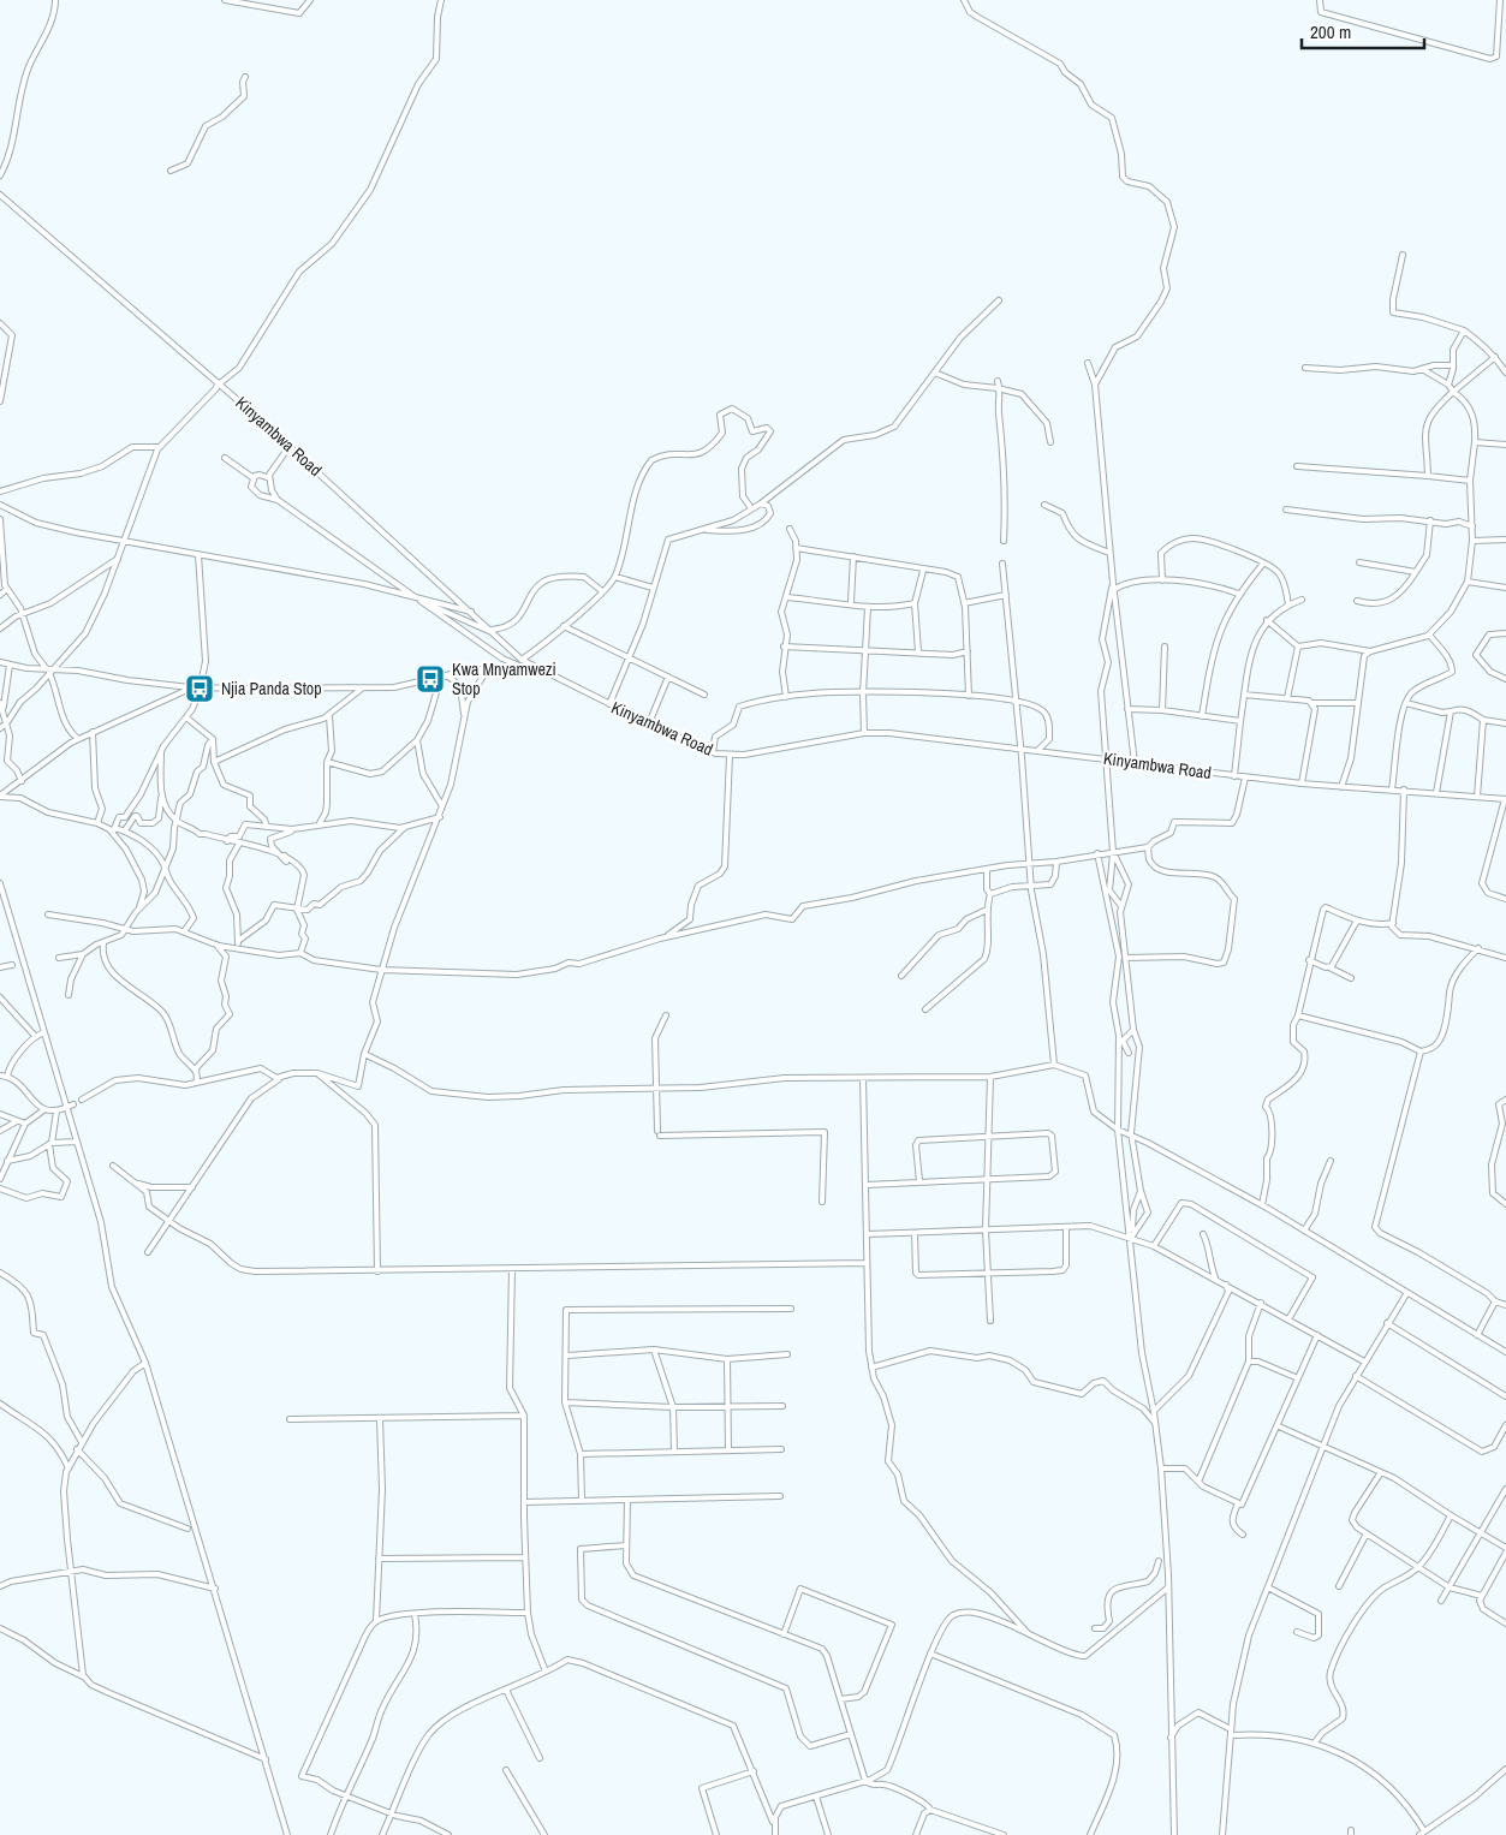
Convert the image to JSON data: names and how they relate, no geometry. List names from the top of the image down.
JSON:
{
  "streets": {
    "street": ["Kinyambwa Road"]
  },
  "places": {
    "bus stop": ["Kwa Mnyamwezi Stop", "Njia Panda Stop"]
  },
  "scale_bar": "200 m"
}
